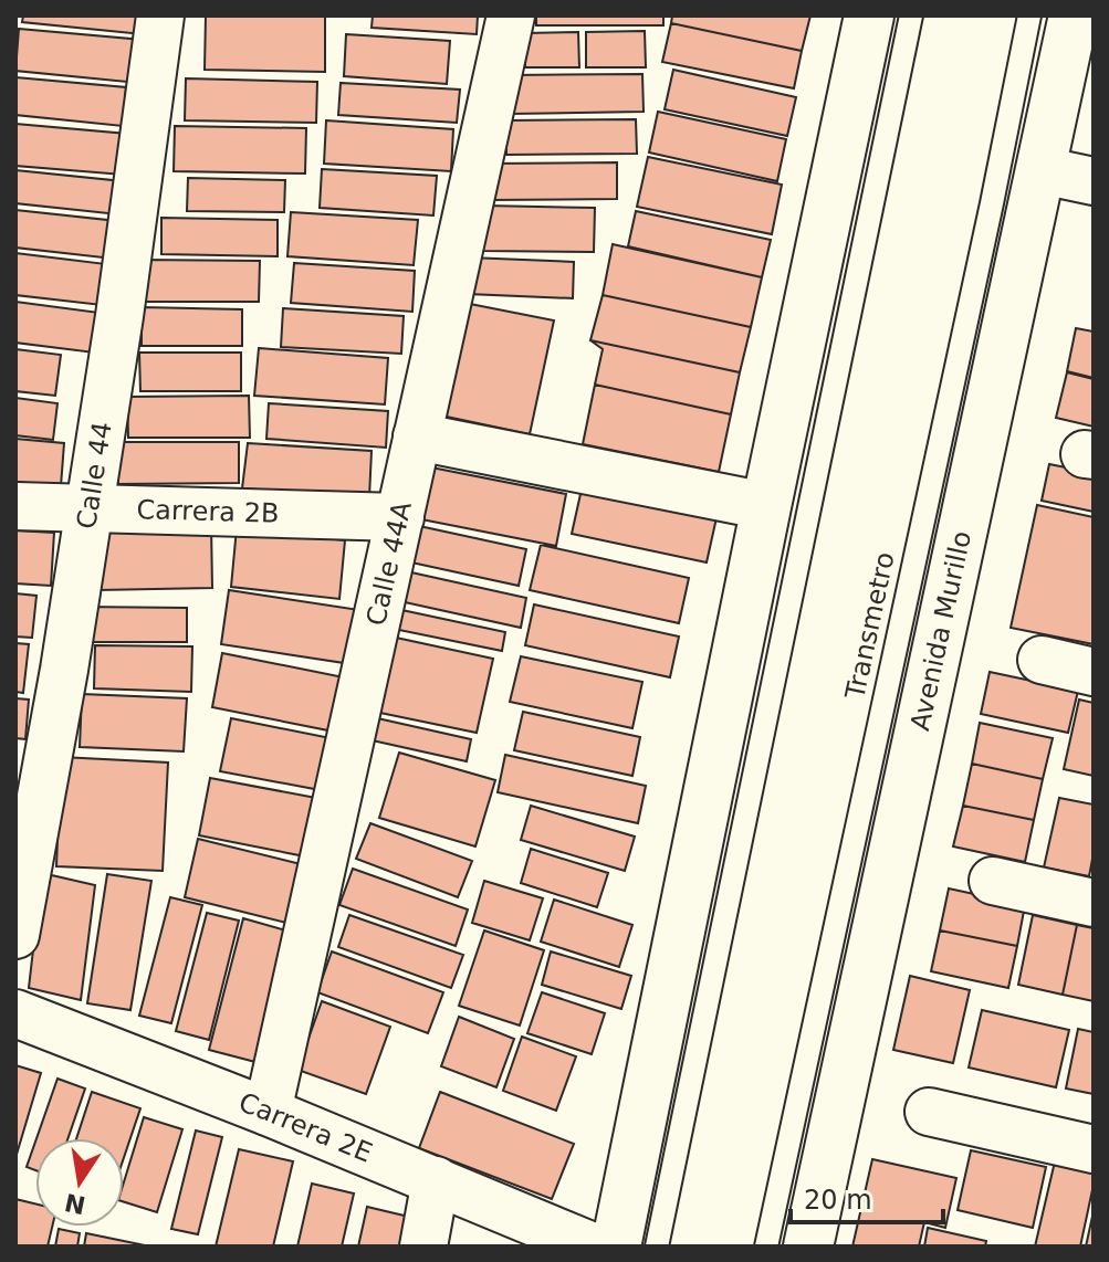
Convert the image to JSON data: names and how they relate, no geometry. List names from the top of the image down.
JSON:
{
  "streets": {
    "main road": ["Avenida Murillo"],
    "street": [
      "Calle 44",
      "Carrera 2B",
      "Calle 44A",
      "Carrera 2E"
    ],
    "lane": ["Transmetro"]
  },
  "crossings": [
    ["Calle 44", "Carrera 2B"],
    ["Carrera 2B", "Calle 44A"],
    ["Calle 44A", "Carrera 2E"]
  ],
  "scale_bar": "20 m",
  "north": "bottom"
}
